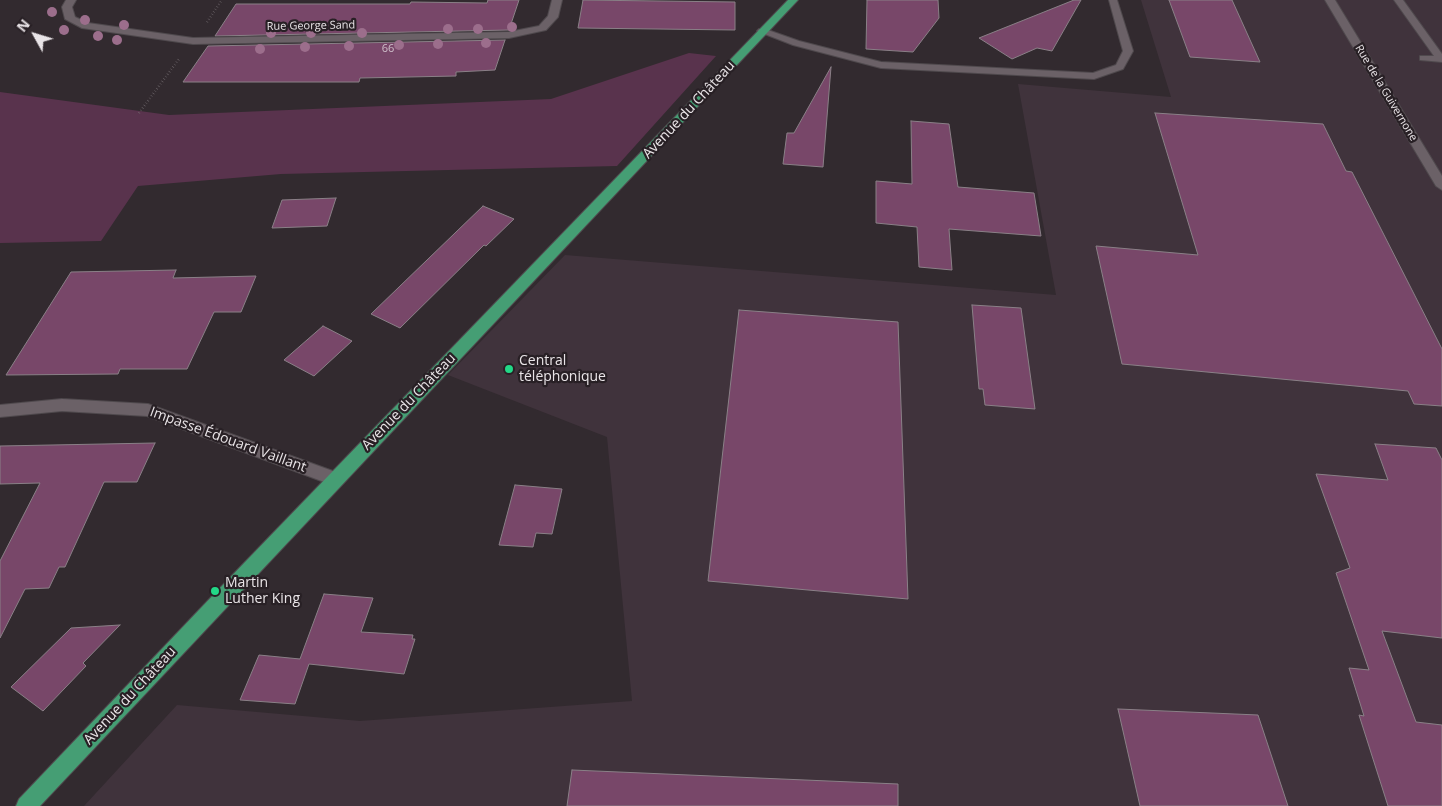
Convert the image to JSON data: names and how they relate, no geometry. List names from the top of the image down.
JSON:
{
  "streets": {
    "main road": ["Avenue du Château"],
    "street": ["Rue George Sand", "Rue de la Guivernone", "Impasse Édouard Vaillant"]
  },
  "crossings": [
    ["Avenue du Château", "Impasse Édouard Vaillant"]
  ],
  "places": ["Central téléphonique", "Martin Luther King"],
  "house_numbers": ["66"],
  "north": "top left"
}
